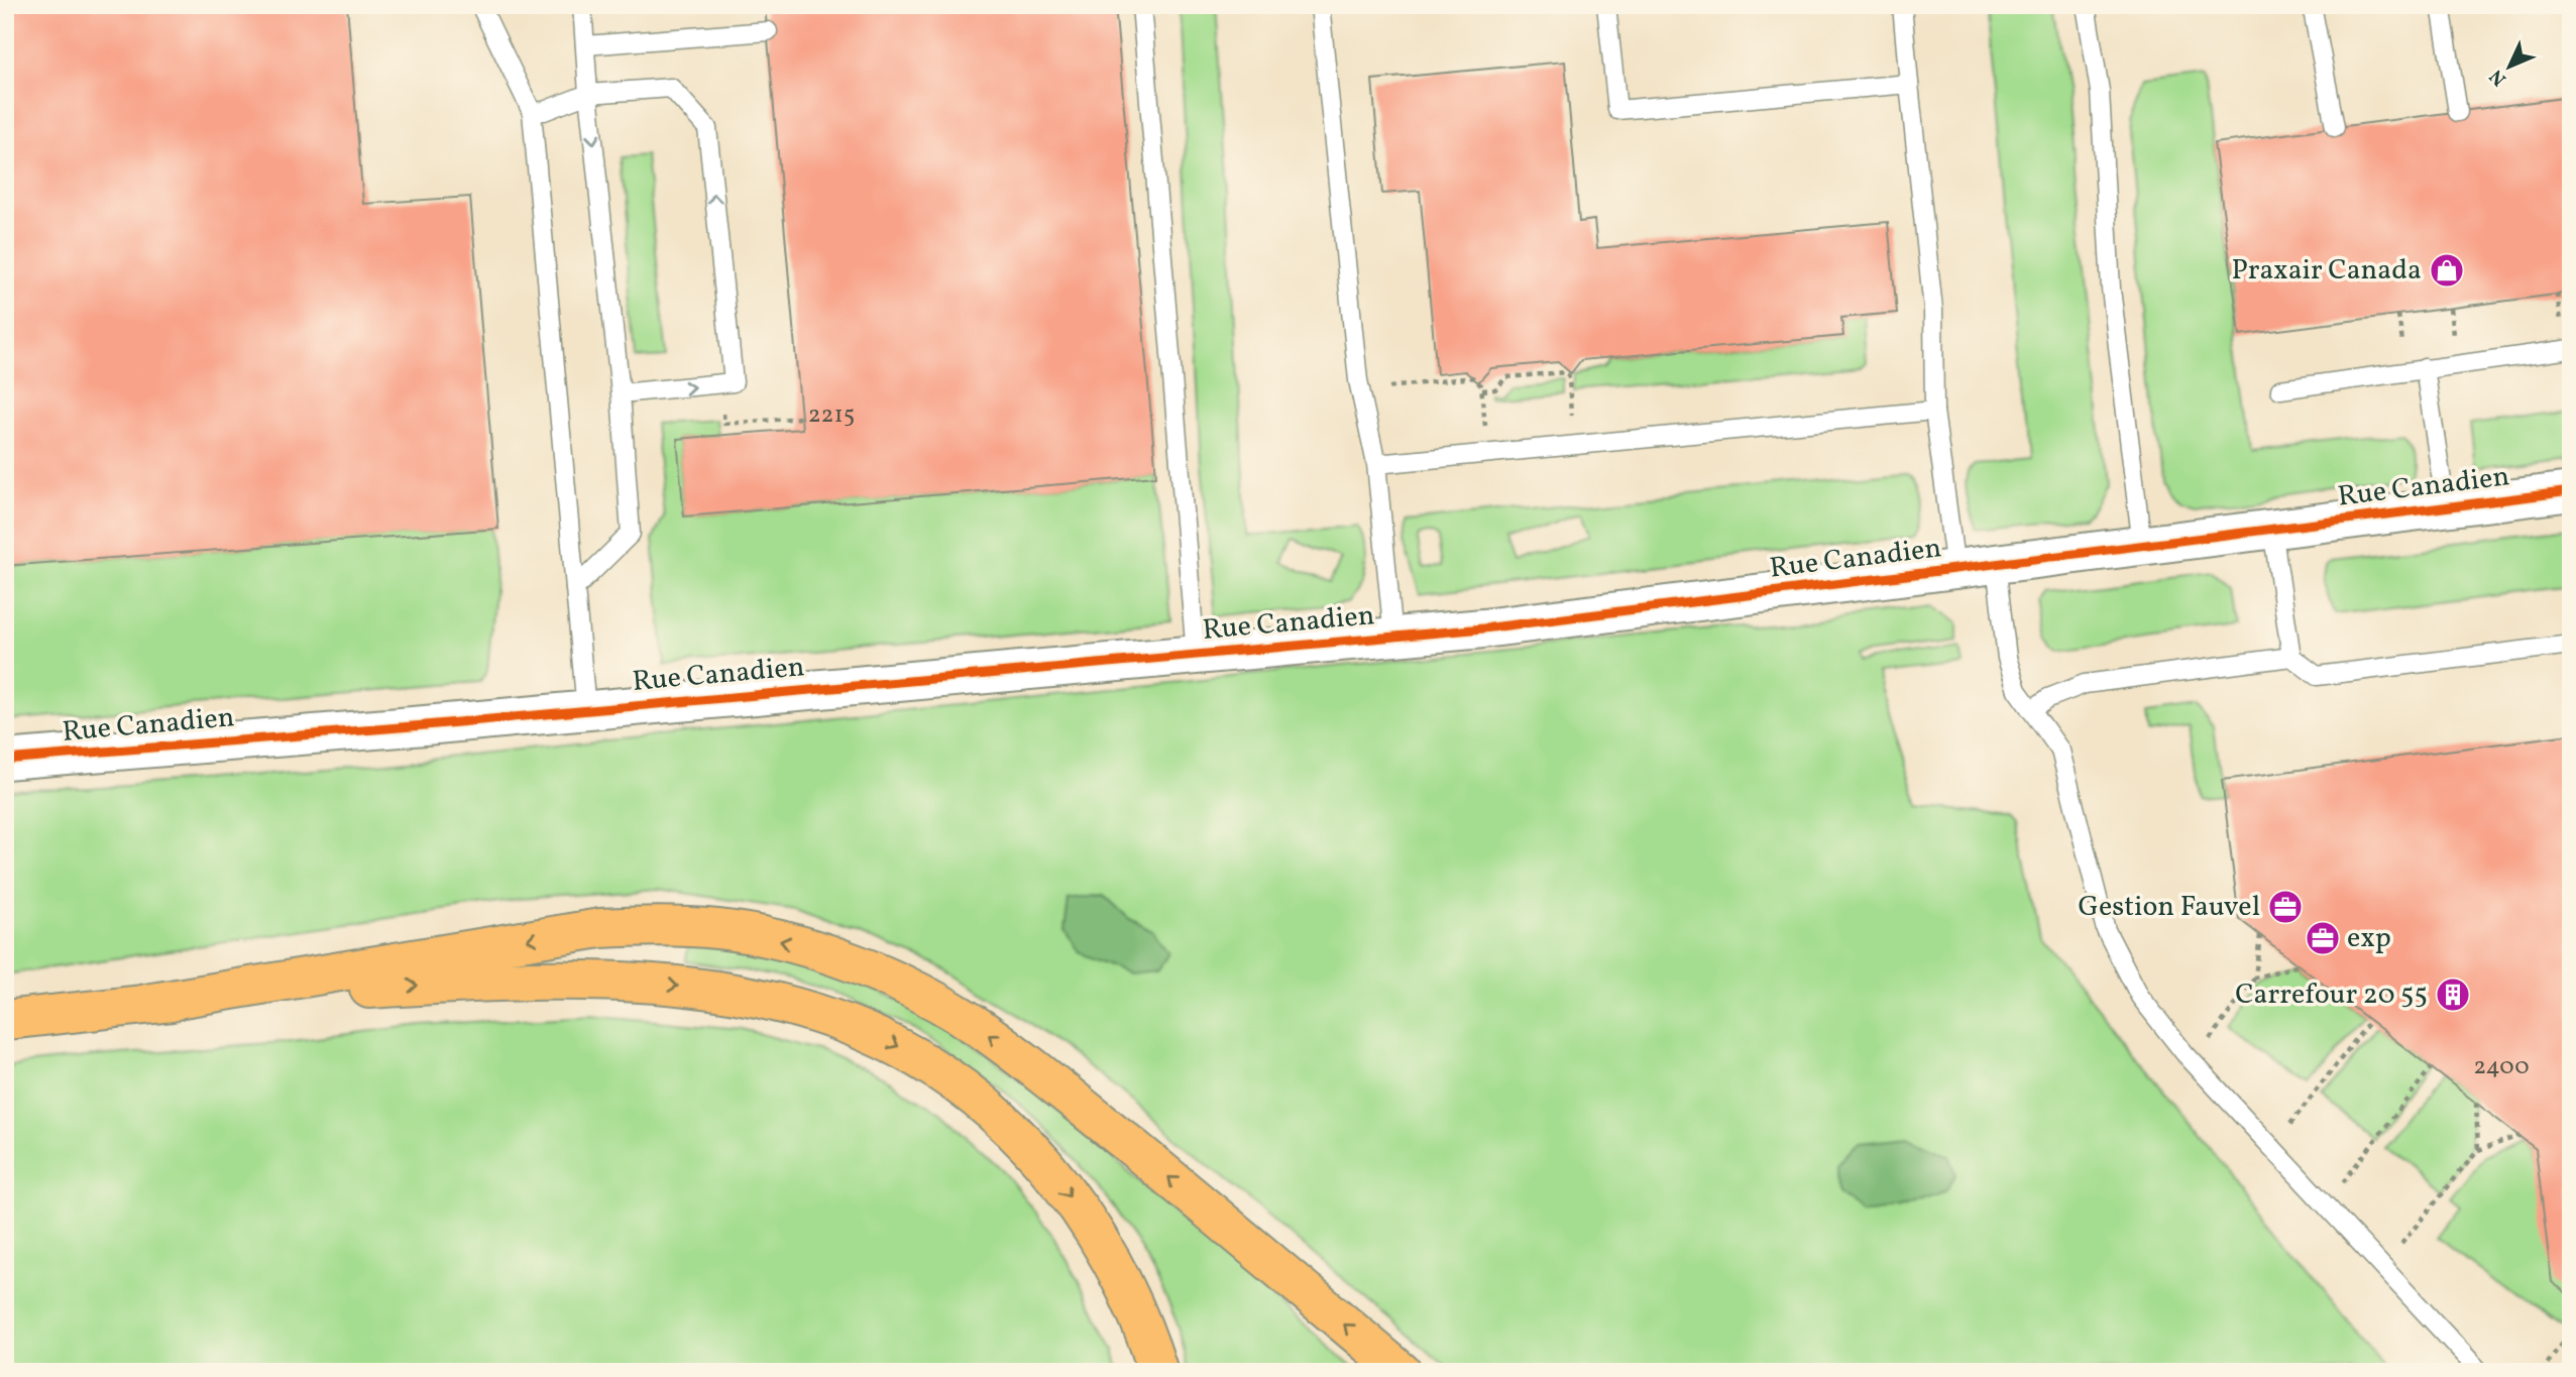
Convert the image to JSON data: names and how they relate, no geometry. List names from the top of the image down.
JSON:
{
  "streets": {
    "street": ["Rue Canadien"]
  },
  "places": {
    "shop": ["Praxair Canada"],
    "office": ["Gestion Fauvel", "exp"],
    "building": ["Carrefour 20 55"]
  },
  "house_numbers": ["2215", "2400"],
  "north": "bottom left"
}
